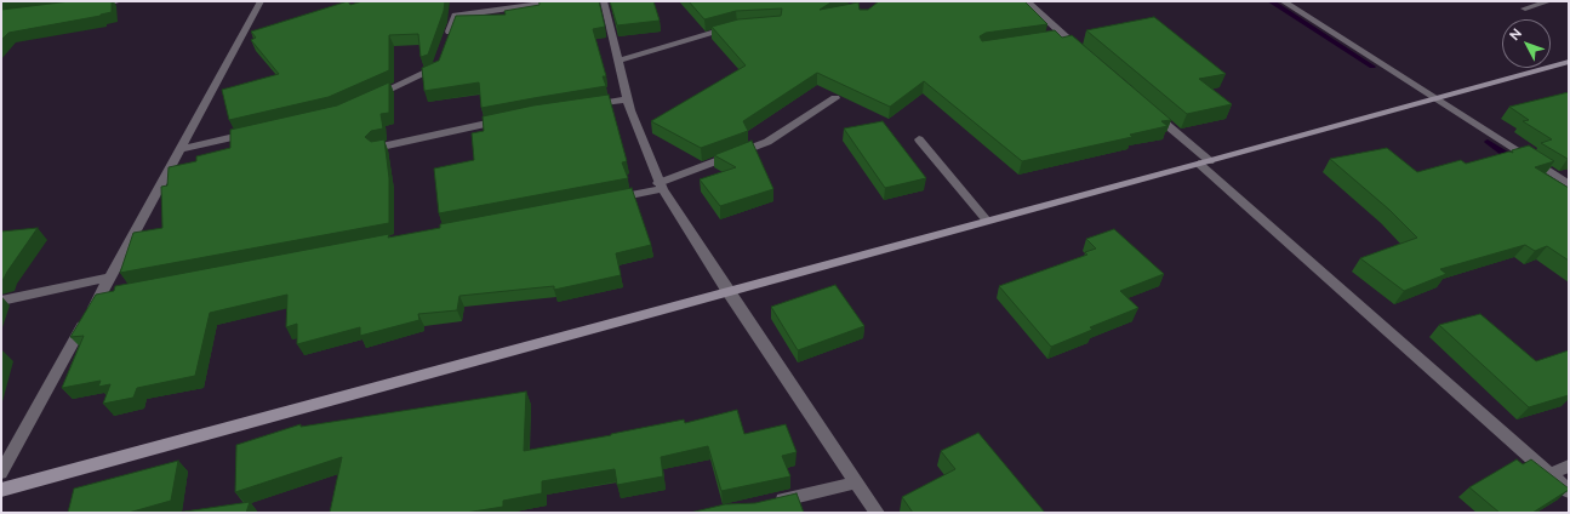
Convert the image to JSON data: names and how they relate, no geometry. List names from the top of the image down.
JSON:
{
  "north": "top left"
}
